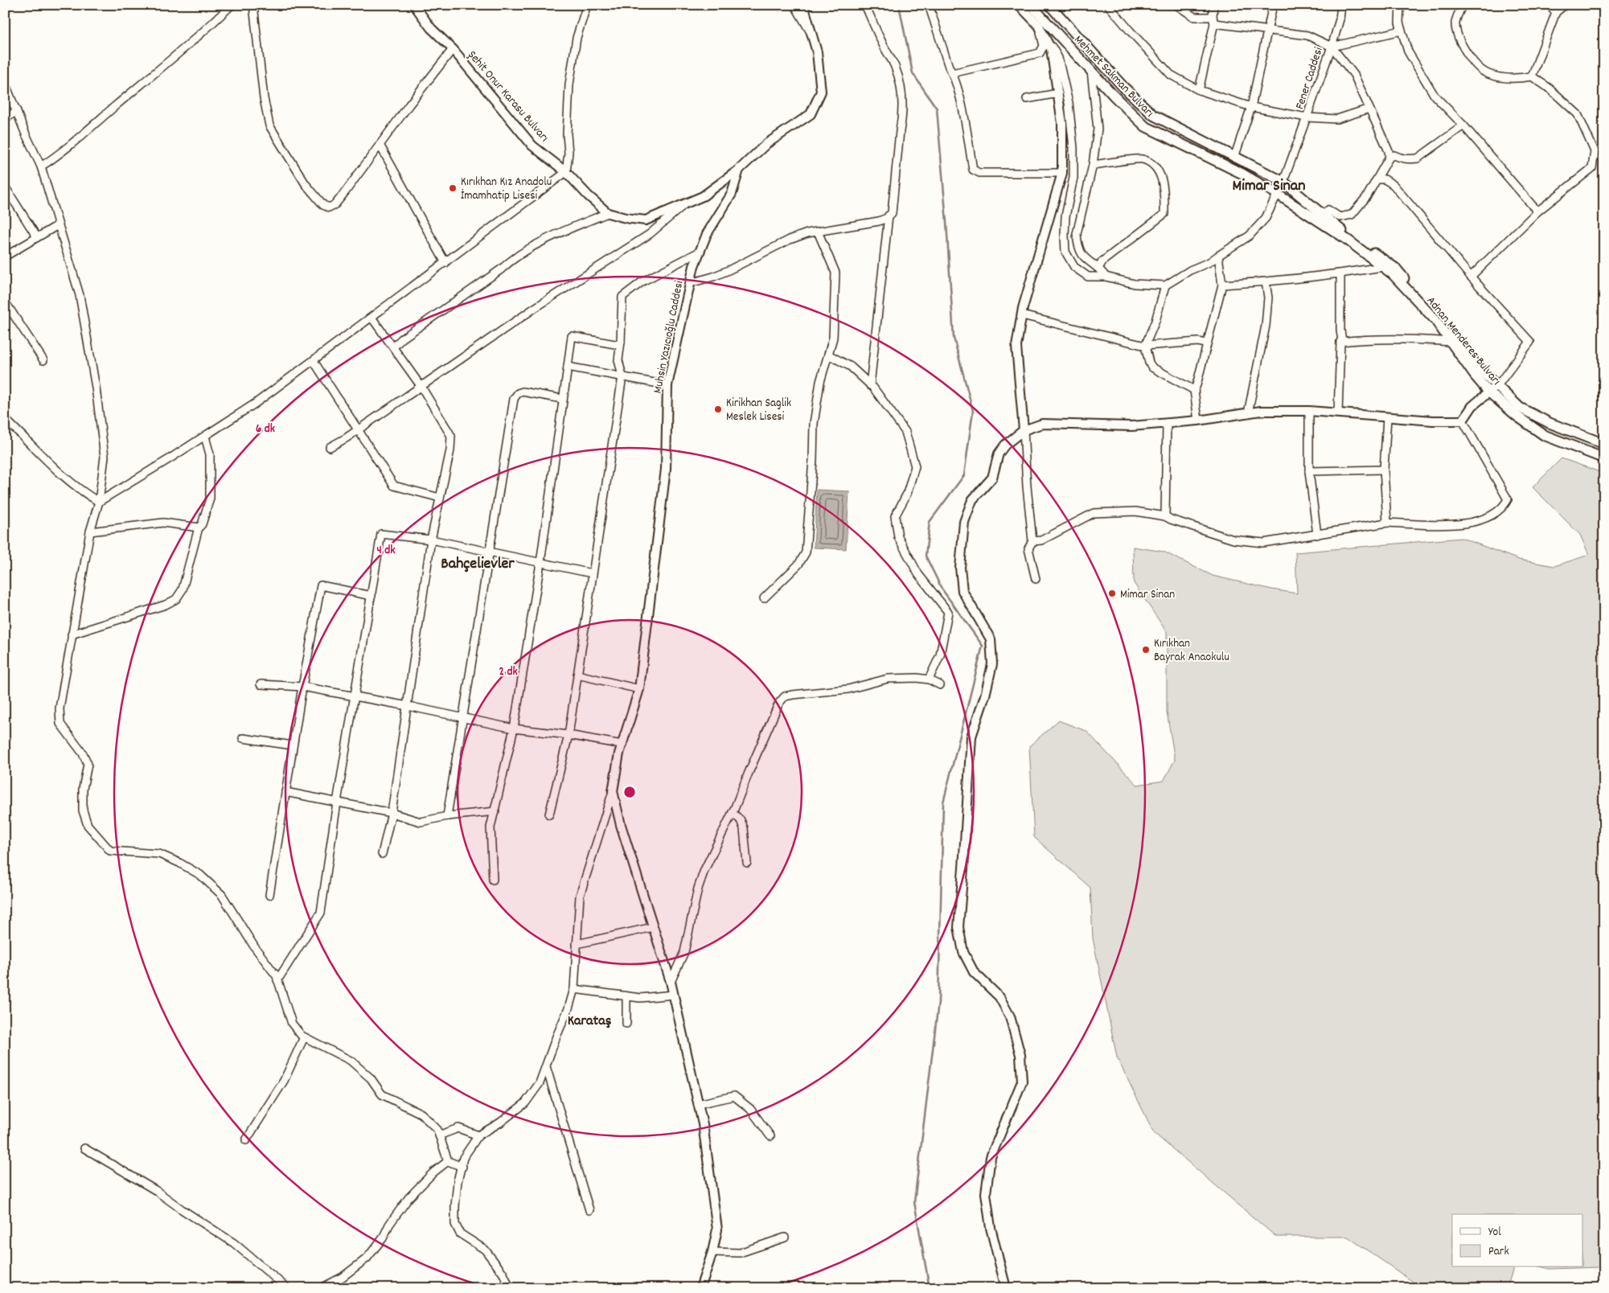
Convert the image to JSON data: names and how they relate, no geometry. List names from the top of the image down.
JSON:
{
  "streets": {
    "main road": ["Mehmet Sakman Bulvarı", "Adnan Menderes Bulvarı"],
    "street": ["Fener Caddesi", "Şehit Onur Karasu Bulvarı", "Muhsin Yazıcıoğlu Caddesi"]
  },
  "crossings": [
    ["Mehmet Sakman Bulvarı", "Fener Caddesi"],
    ["Mehmet Sakman Bulvarı", "Adnan Menderes Bulvarı"],
    ["Fener Caddesi", "Adnan Menderes Bulvarı"],
    ["Şehit Onur Karasu Bulvarı", "Muhsin Yazıcıoğlu Caddesi"]
  ],
  "districts": ["Mimar Sinan", "Bahçelievler", "Karataş"],
  "places": [
    "Kırıkhan Kız Anadolu İmamhatip Lisesi",
    "Kirikhan Saglik Meslek Lisesi",
    "Mimar Sinan",
    "Kırıkhan Bayrak Anaokulu"
  ],
  "legend": ["Yol", "Park"],
  "rings": ["6 dk", "4 dk", "2 dk"]
}
